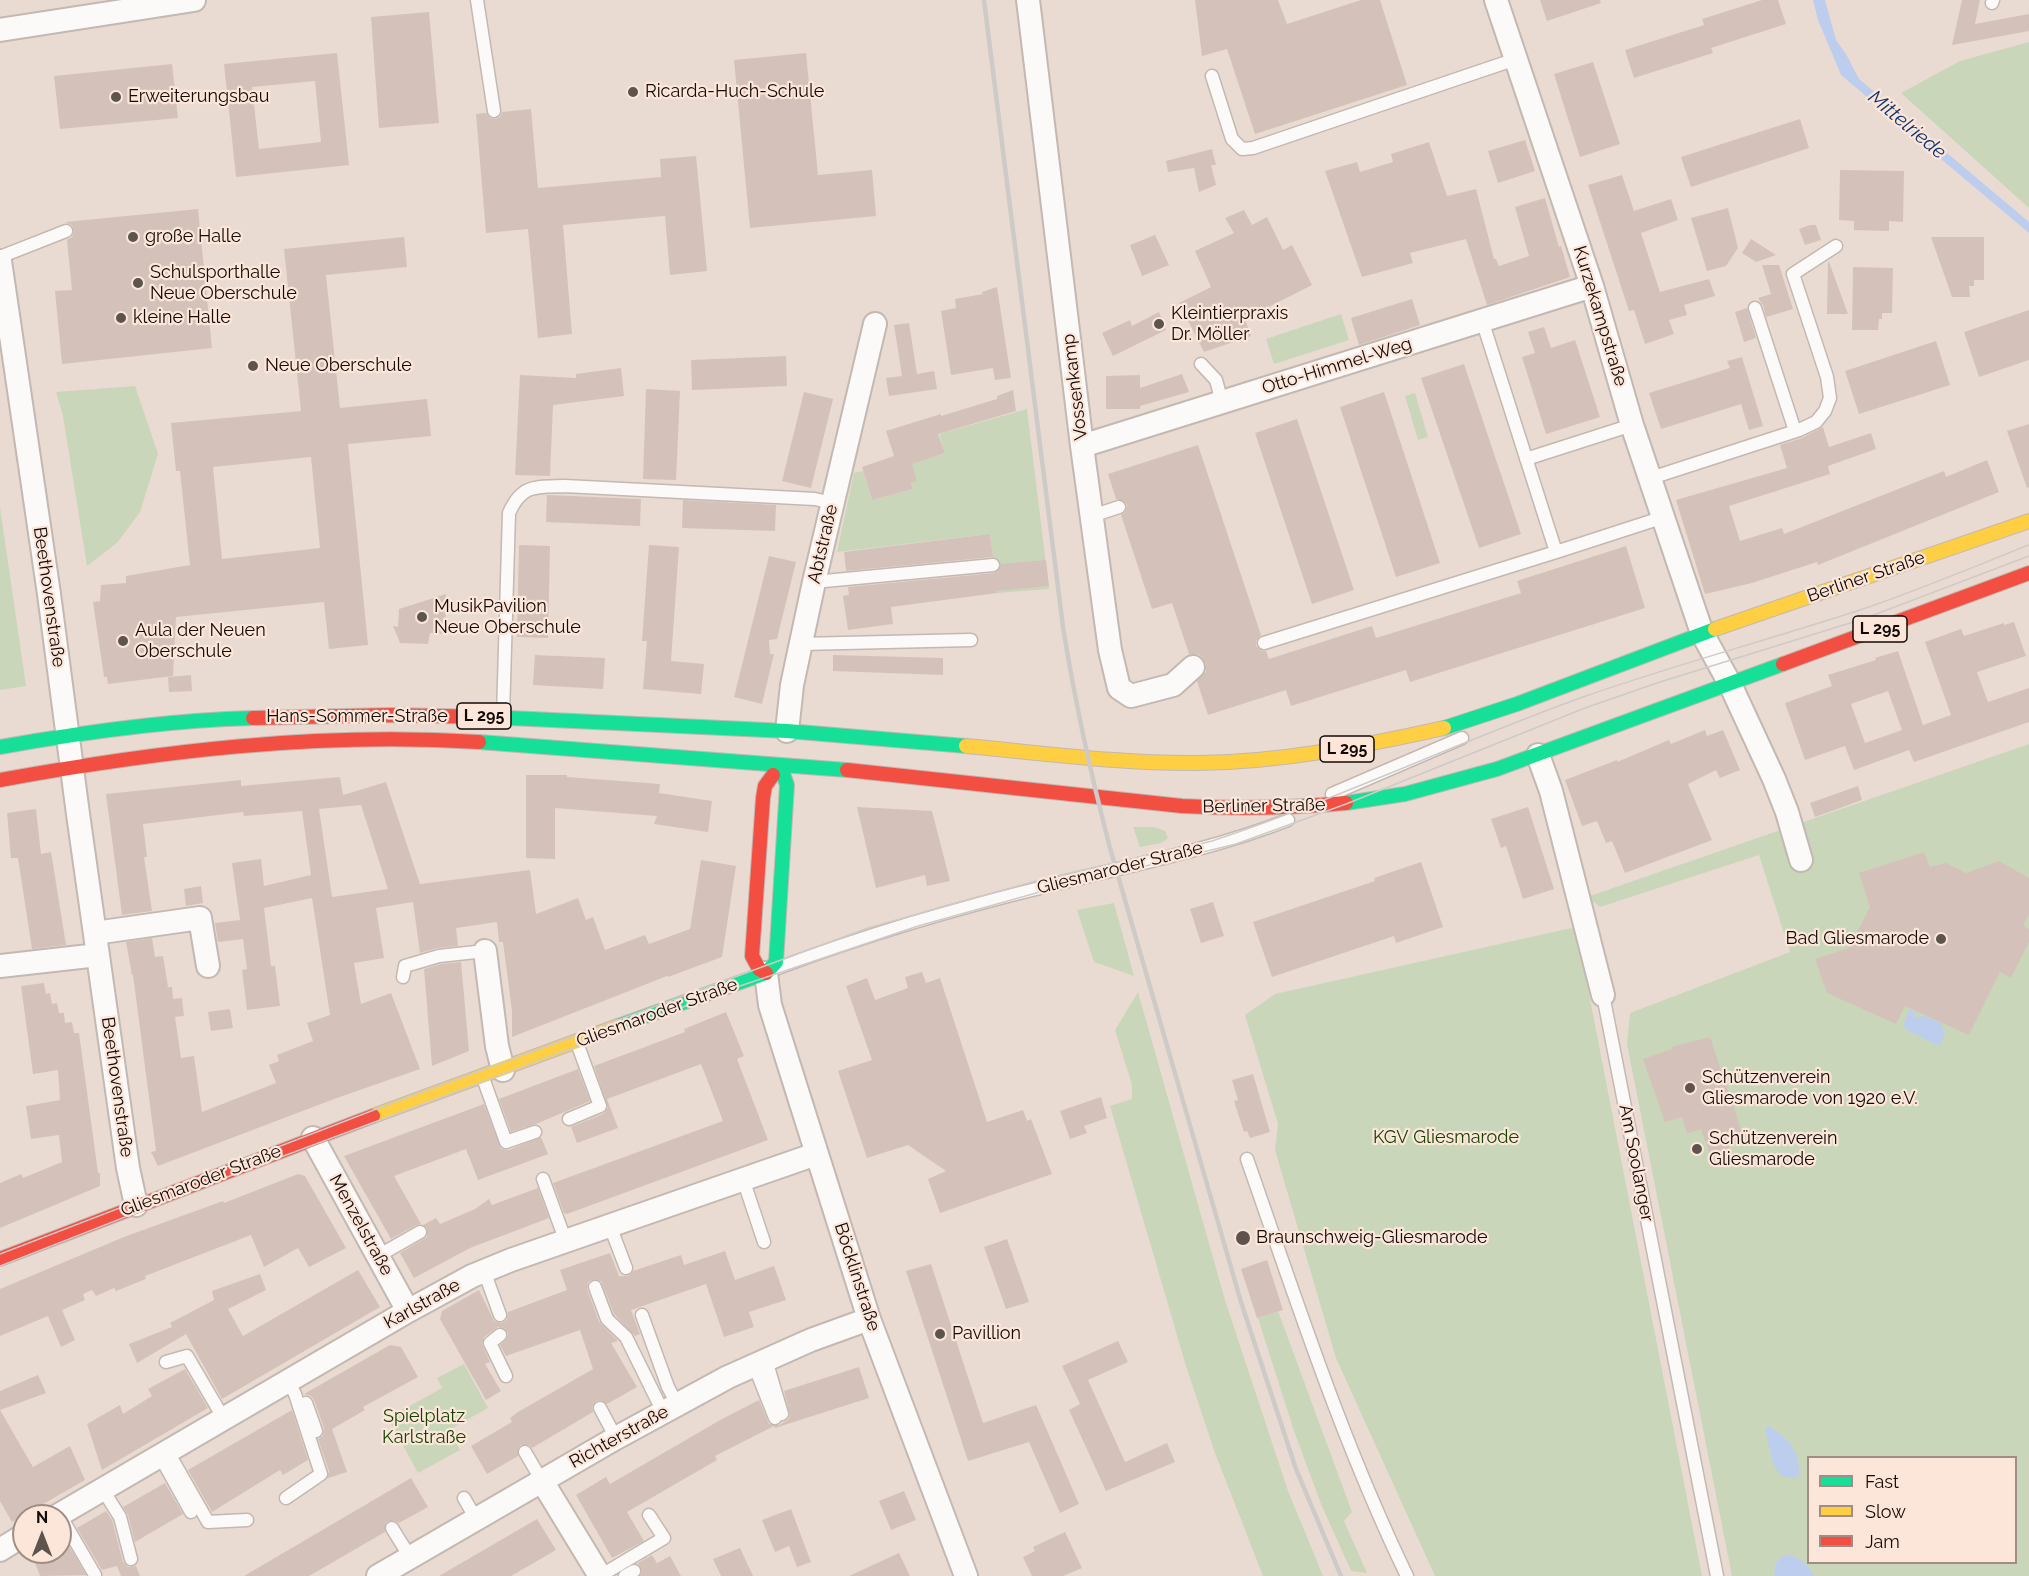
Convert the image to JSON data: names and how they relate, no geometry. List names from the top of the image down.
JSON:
{
  "streets": {
    "main road": [
      "Abtstraße",
      "Berliner Straße",
      "L 295",
      "Hans-Sommer-Straße",
      "Gliesmaroder Straße"
    ],
    "street": [
      "Kurzekampstraße",
      "Otto-Himmel-Weg",
      "Vossenkamp",
      "Beethovenstraße",
      "Am Soolanger",
      "Menzelstraße",
      "Böcklinstraße",
      "Karlstraße",
      "Richterstraße"
    ]
  },
  "crossings": [
    ["Kurzekampstraße", "Otto-Himmel-Weg"],
    ["Kurzekampstraße", "Berliner Straße"],
    ["Otto-Himmel-Weg", "Vossenkamp"],
    ["Abtstraße", "Berliner Straße"],
    ["Abtstraße", "Hans-Sommer-Straße"],
    ["Abtstraße", "Gliesmaroder Straße"],
    ["Abtstraße", "Böcklinstraße"],
    ["Berliner Straße", "Hans-Sommer-Straße"],
    ["Berliner Straße", "Gliesmaroder Straße"],
    ["Berliner Straße", "Am Soolanger"],
    ["Beethovenstraße", "Hans-Sommer-Straße"],
    ["Beethovenstraße", "Gliesmaroder Straße"],
    ["Gliesmaroder Straße", "Menzelstraße"],
    ["Gliesmaroder Straße", "Böcklinstraße"],
    ["Menzelstraße", "Karlstraße"],
    ["Böcklinstraße", "Karlstraße"],
    ["Böcklinstraße", "Richterstraße"]
  ],
  "water": ["Mittelriede"],
  "parks": ["KGV Gliesmarode", "Spielplatz Karlstraße"],
  "places": [
    "Ricarda-Huch-Schule",
    "Erweiterungsbau",
    "große Halle",
    "Schulsporthalle Neue Oberschule",
    "kleine Halle",
    "Kleintierpraxis Dr. Möller",
    "Neue Oberschule",
    "MusikPavilion Neue Oberschule",
    "Aula der Neuen Oberschule",
    "Bad Gliesmarode",
    "Schützenverein Gliesmarode von 1920 e.V.",
    "Schützenverein Gliesmarode",
    "Braunschweig-Gliesmarode",
    "Pavillion"
  ],
  "legend": ["Fast", "Slow", "Jam"],
  "north": "top"
}
